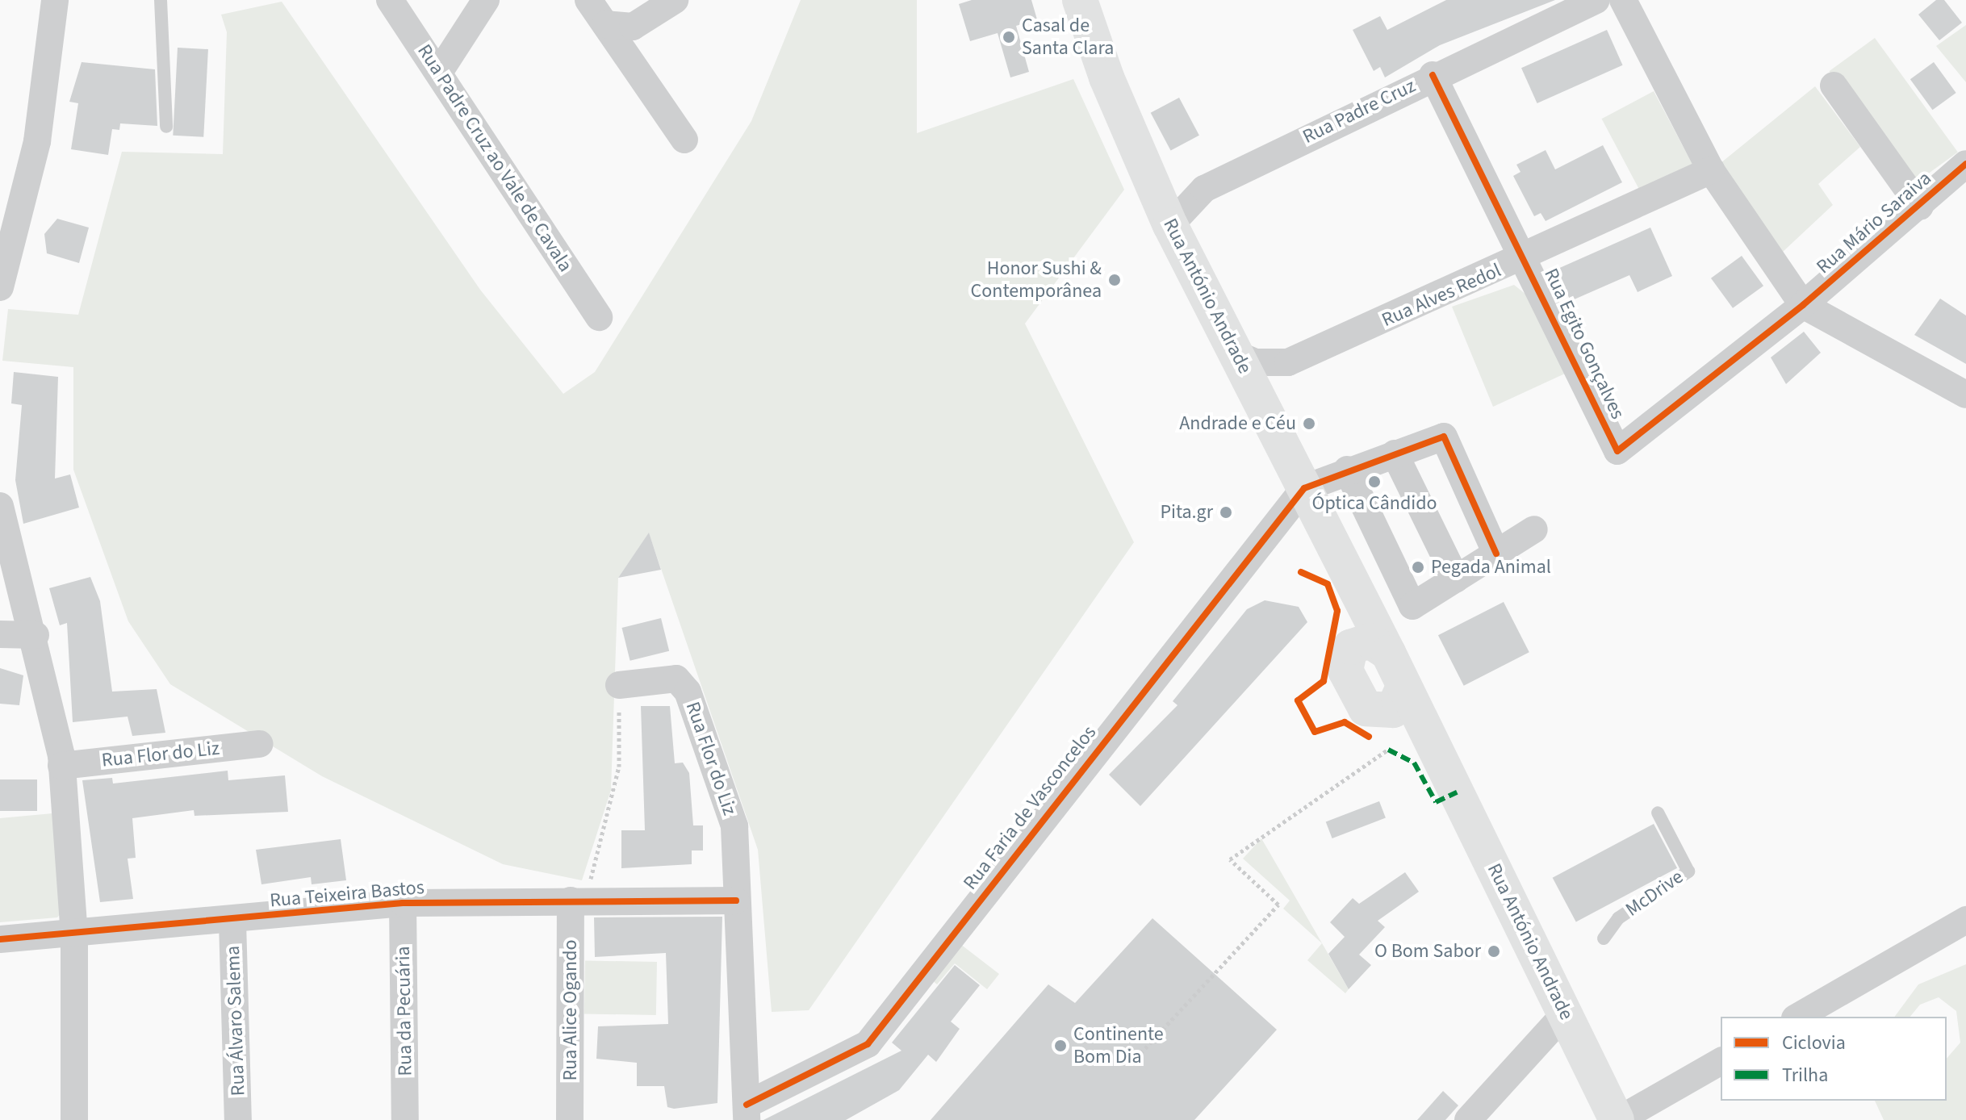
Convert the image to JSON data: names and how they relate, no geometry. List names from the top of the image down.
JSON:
{
  "streets": {
    "main road": ["Rua António Andrade"],
    "street": [
      "Rua Padre Cruz",
      "Rua Padre Cruz ao Vale de Cavala",
      "Rua Mário Saraiva",
      "Rua Alves Redol",
      "Rua Egito Gonçalves",
      "Rua Flor do Liz",
      "Rua Faria de Vasconcelos",
      "Rua Teixeira Bastos",
      "Rua Alice Ogando",
      "Rua da Pecuária",
      "Rua Álvaro Salema"
    ],
    "lane": ["McDrive"]
  },
  "crossings": [
    ["Rua Padre Cruz", "Rua António Andrade"],
    ["Rua Padre Cruz", "Rua Egito Gonçalves"],
    ["Rua Mário Saraiva", "Rua Egito Gonçalves"],
    ["Rua Alves Redol", "Rua António Andrade"],
    ["Rua Alves Redol", "Rua Egito Gonçalves"],
    ["Rua António Andrade", "Rua Faria de Vasconcelos"],
    ["Rua Flor do Liz", "Rua Teixeira Bastos"],
    ["Rua Teixeira Bastos", "Rua Alice Ogando"],
    ["Rua Teixeira Bastos", "Rua da Pecuária"],
    ["Rua Teixeira Bastos", "Rua Álvaro Salema"]
  ],
  "places": [
    "Casal de Santa Clara",
    "Honor Sushi & Contemporânea",
    "Andrade e Céu",
    "Óptica Cândido",
    "Pita.gr",
    "Pegada Animal",
    "O Bom Sabor",
    "Continente Bom Dia"
  ],
  "legend": ["Ciclovia", "Trilha"]
}
